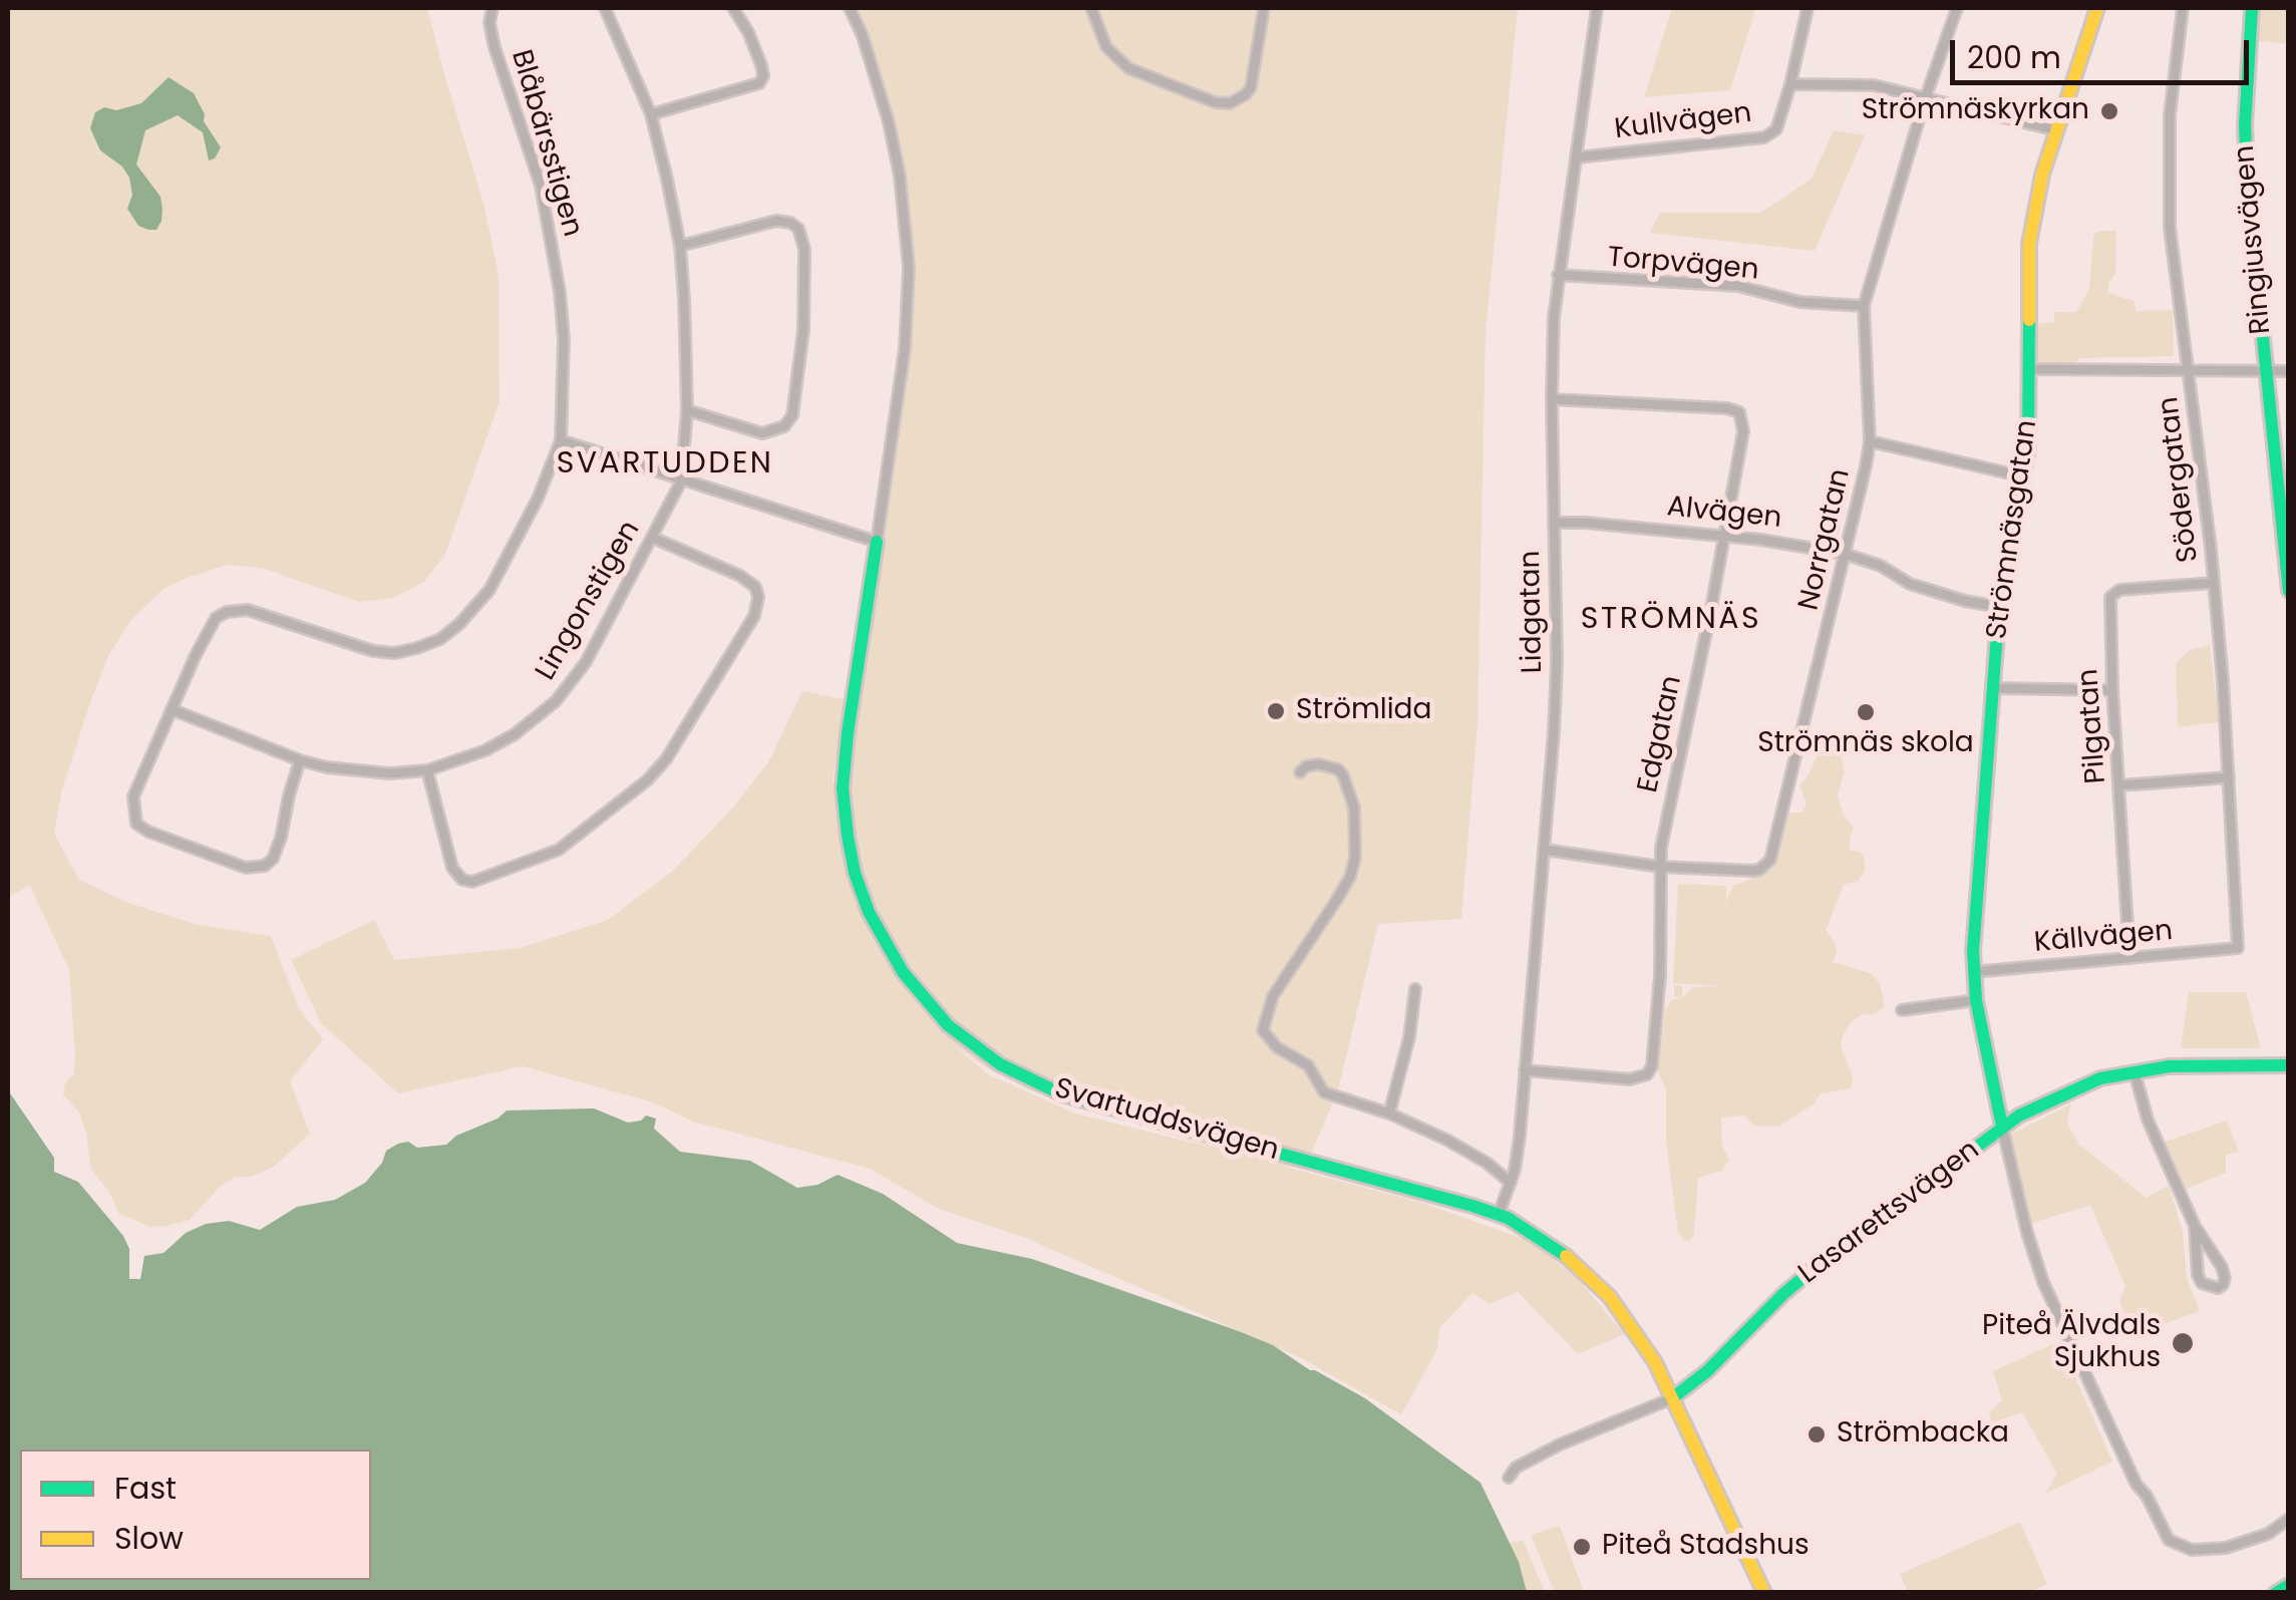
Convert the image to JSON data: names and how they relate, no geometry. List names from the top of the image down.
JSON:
{
  "streets": {
    "street": [
      "Kullvägen",
      "Blåbärsstigen",
      "Ringiusvägen",
      "Torpvägen",
      "Södergatan",
      "Alvägen",
      "Strömnäsgatan",
      "Norrgatan",
      "Lingonstigen",
      "Lidgatan",
      "Pilgatan",
      "Edgatan",
      "Källvägen",
      "Svartuddsvägen",
      "Lasarettsvägen"
    ]
  },
  "crossings": [
    ["Kullvägen", "Lidgatan"],
    ["Blåbärsstigen", "Lingonstigen"],
    ["Torpvägen", "Norrgatan"],
    ["Torpvägen", "Lidgatan"],
    ["Södergatan", "Pilgatan"],
    ["Södergatan", "Källvägen"],
    ["Alvägen", "Strömnäsgatan"],
    ["Alvägen", "Norrgatan"],
    ["Alvägen", "Lidgatan"],
    ["Alvägen", "Edgatan"],
    ["Strömnäsgatan", "Källvägen"],
    ["Strömnäsgatan", "Lasarettsvägen"],
    ["Norrgatan", "Lidgatan"],
    ["Norrgatan", "Edgatan"],
    ["Lidgatan", "Edgatan"],
    ["Lidgatan", "Svartuddsvägen"],
    ["Pilgatan", "Källvägen"],
    ["Svartuddsvägen", "Lasarettsvägen"]
  ],
  "districts": ["SVARTUDDEN", "STRÖMNÄS"],
  "places": [
    "Strömnäskyrkan",
    "Strömlida",
    "Strömnäs skola",
    "Piteå Älvdals Sjukhus",
    "Strömbacka",
    "Piteå Stadshus"
  ],
  "legend": ["Fast", "Slow"],
  "scale_bar": "200 m"
}
